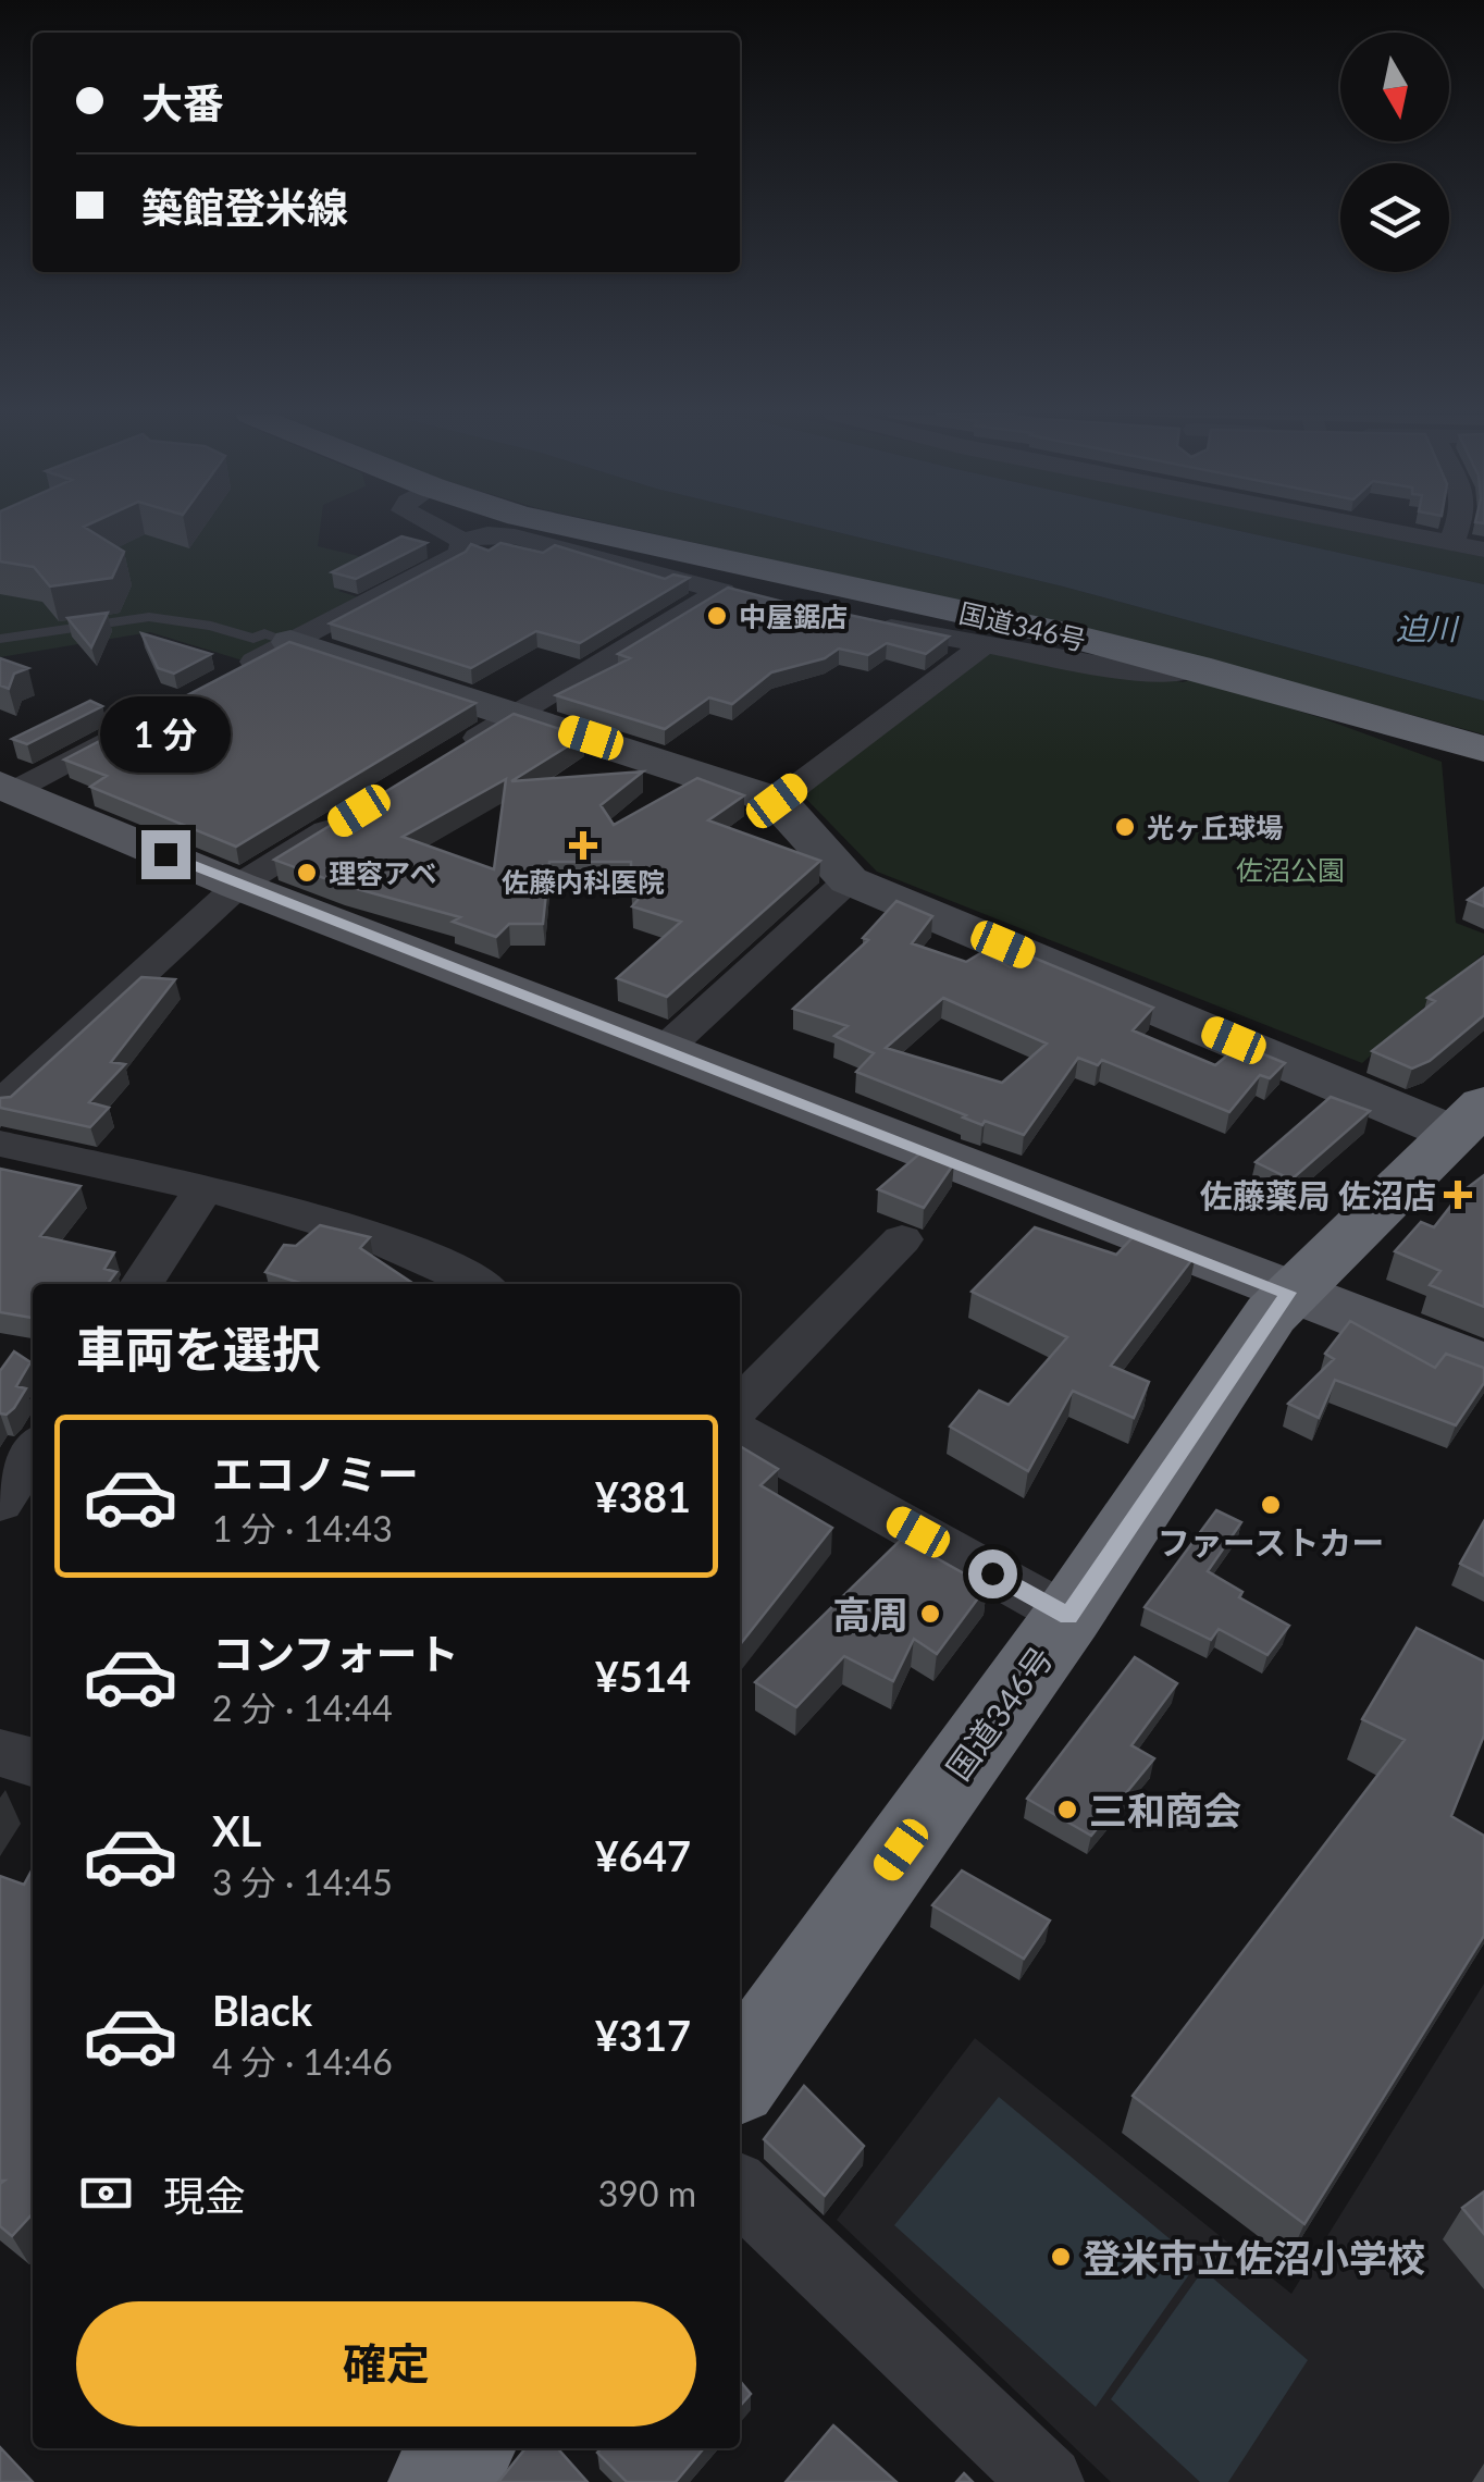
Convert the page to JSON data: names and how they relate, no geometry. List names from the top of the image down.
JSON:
{
  "streets": {
    "highway": ["国道346号"]
  },
  "water": ["迫川"],
  "parks": ["佐沼公園"],
  "places": {
    "other": [
      "中屋鋸店",
      "光ヶ丘球場",
      "理容アベ",
      "ファーストカー",
      "高周",
      "三和商会",
      "登米市立佐沼小学校"
    ],
    "health": ["佐藤内科医院", "佐藤薬局 佐沼店"]
  },
  "north": "bottom",
  "page": {
    "banner": ["大番", "築館登米線"],
    "bubble": "1 分",
    "heading": "車両を選択",
    "list": [
      {
        "name": "エコノミー",
        "note": "1 分 · 14:43",
        "value": "¥381"
      },
      {
        "name": "コンフォート",
        "note": "2 分 · 14:44",
        "value": "¥514"
      },
      {
        "name": "XL",
        "note": "3 分 · 14:45",
        "value": "¥647"
      },
      {
        "name": "Black",
        "note": "4 分 · 14:46",
        "value": "¥317"
      }
    ],
    "pay": ["現金", "390 m"],
    "buttons": "確定"
  }
}
